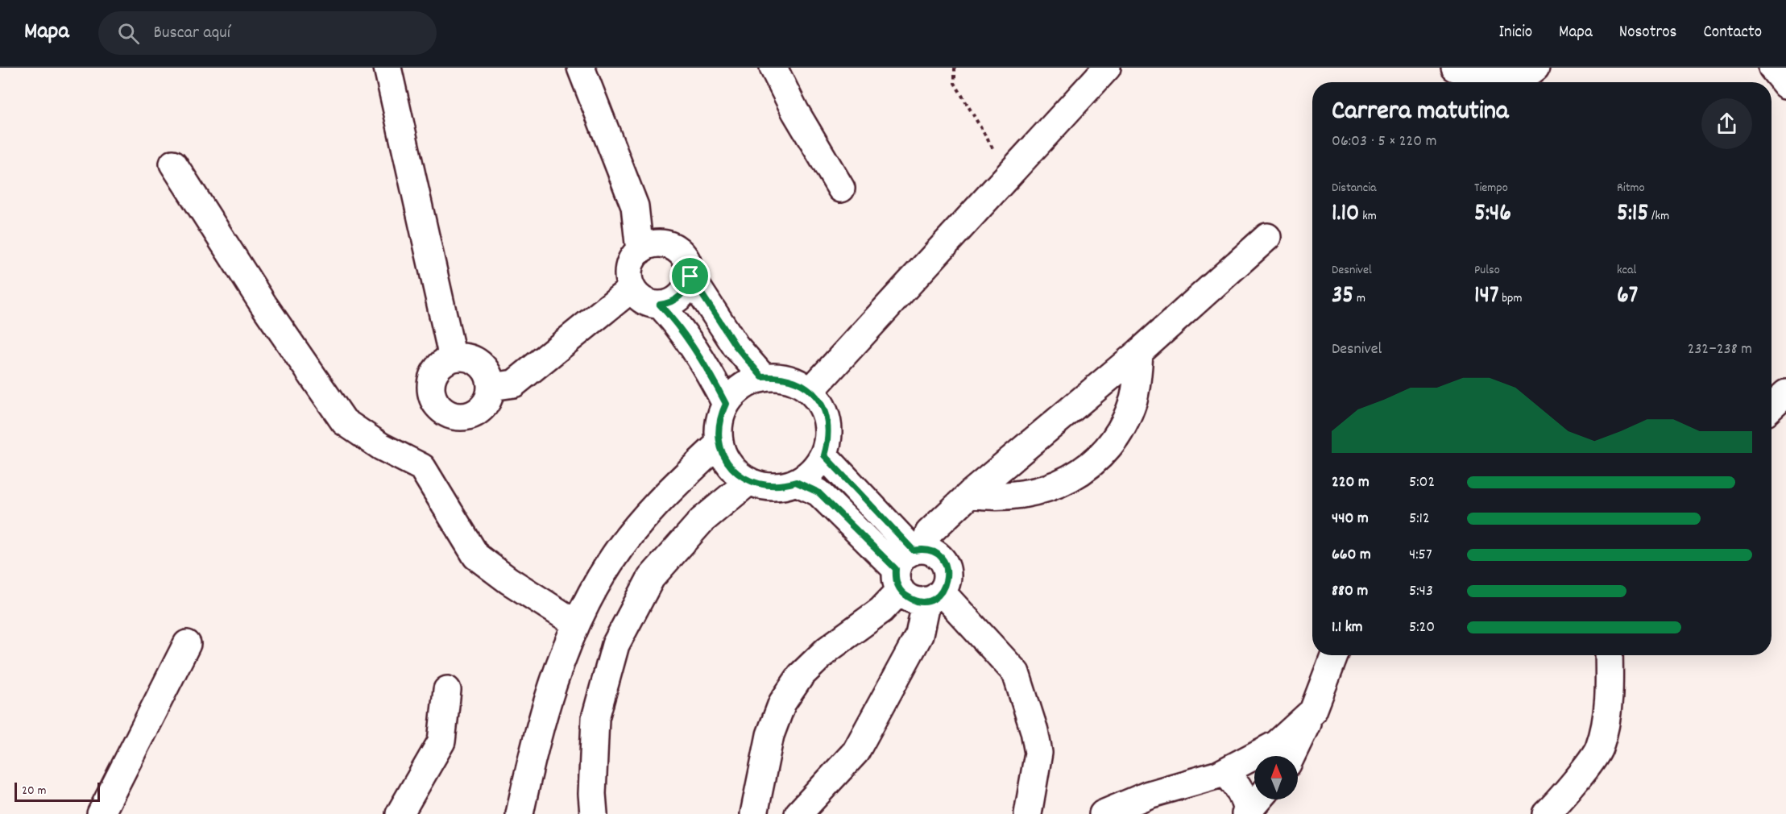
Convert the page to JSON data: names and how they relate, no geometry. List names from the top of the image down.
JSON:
{
  "scale_bar": "20 m",
  "north": "top",
  "page": {
    "header": "Mapa",
    "search": "Buscar aquí",
    "nav": [
      "Inicio",
      "Mapa",
      "Nosotros",
      "Contacto"
    ],
    "heading": ["Carrera matutina", "06:03 · 5 × 220 m"],
    "stats": [
      ["Distancia", "1.10 km"],
      ["Tiempo", "5:46"],
      ["Ritmo", "5:15 /km"],
      ["Desnivel", "35 m"],
      ["Pulso", "147 bpm"],
      ["kcal", "67"]
    ],
    "chart": ["Desnivel", "232–238 m"],
    "list": [
      {
        "name": "220 m",
        "note": "5:02"
      },
      {
        "name": "440 m",
        "note": "5:12"
      },
      {
        "name": "660 m",
        "note": "4:57"
      },
      {
        "name": "880 m",
        "note": "5:43"
      },
      {
        "name": "1.1 km",
        "note": "5:20"
      }
    ],
    "scale": "20 m"
  }
}
